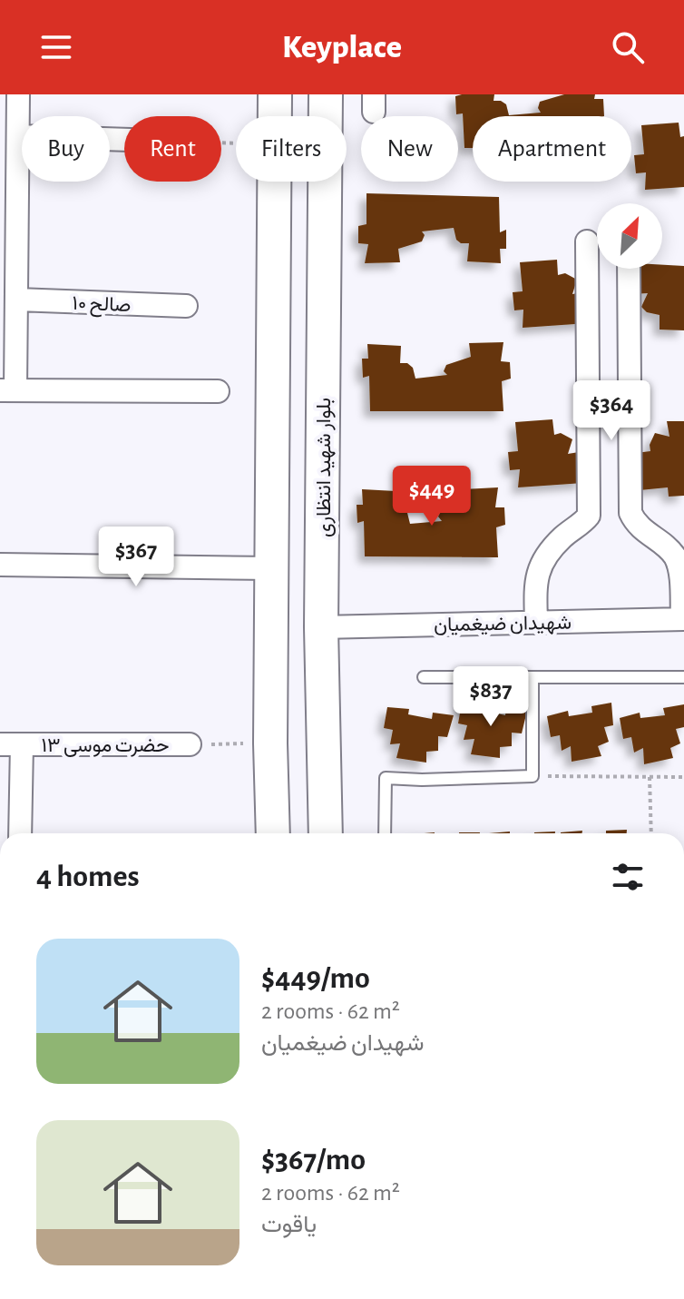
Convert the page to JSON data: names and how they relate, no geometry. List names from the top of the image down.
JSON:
{
  "streets": {
    "main road": ["بلوار شهید انتظاری"],
    "street": ["صالح ۱۰", "شهیدان ضیغمیان", "حضرت موسی ۱۳"]
  },
  "crossings": [
    ["بلوار شهید انتظاری", "شهیدان ضیغمیان"]
  ],
  "north": "top right",
  "page": {
    "header": "Keyplace",
    "chip": [
      "Buy",
      "Rent",
      "Filters",
      "New",
      "Apartment"
    ],
    "price": [
      "$364",
      "$449",
      "$367",
      "$837"
    ],
    "heading": "4 homes",
    "list": [
      {
        "name": "$449/mo",
        "note": "2 rooms · 62 m² · شهیدان ضیغمیان"
      },
      {
        "name": "$367/mo",
        "note": "2 rooms · 62 m² · یاقوت"
      }
    ]
  }
}
